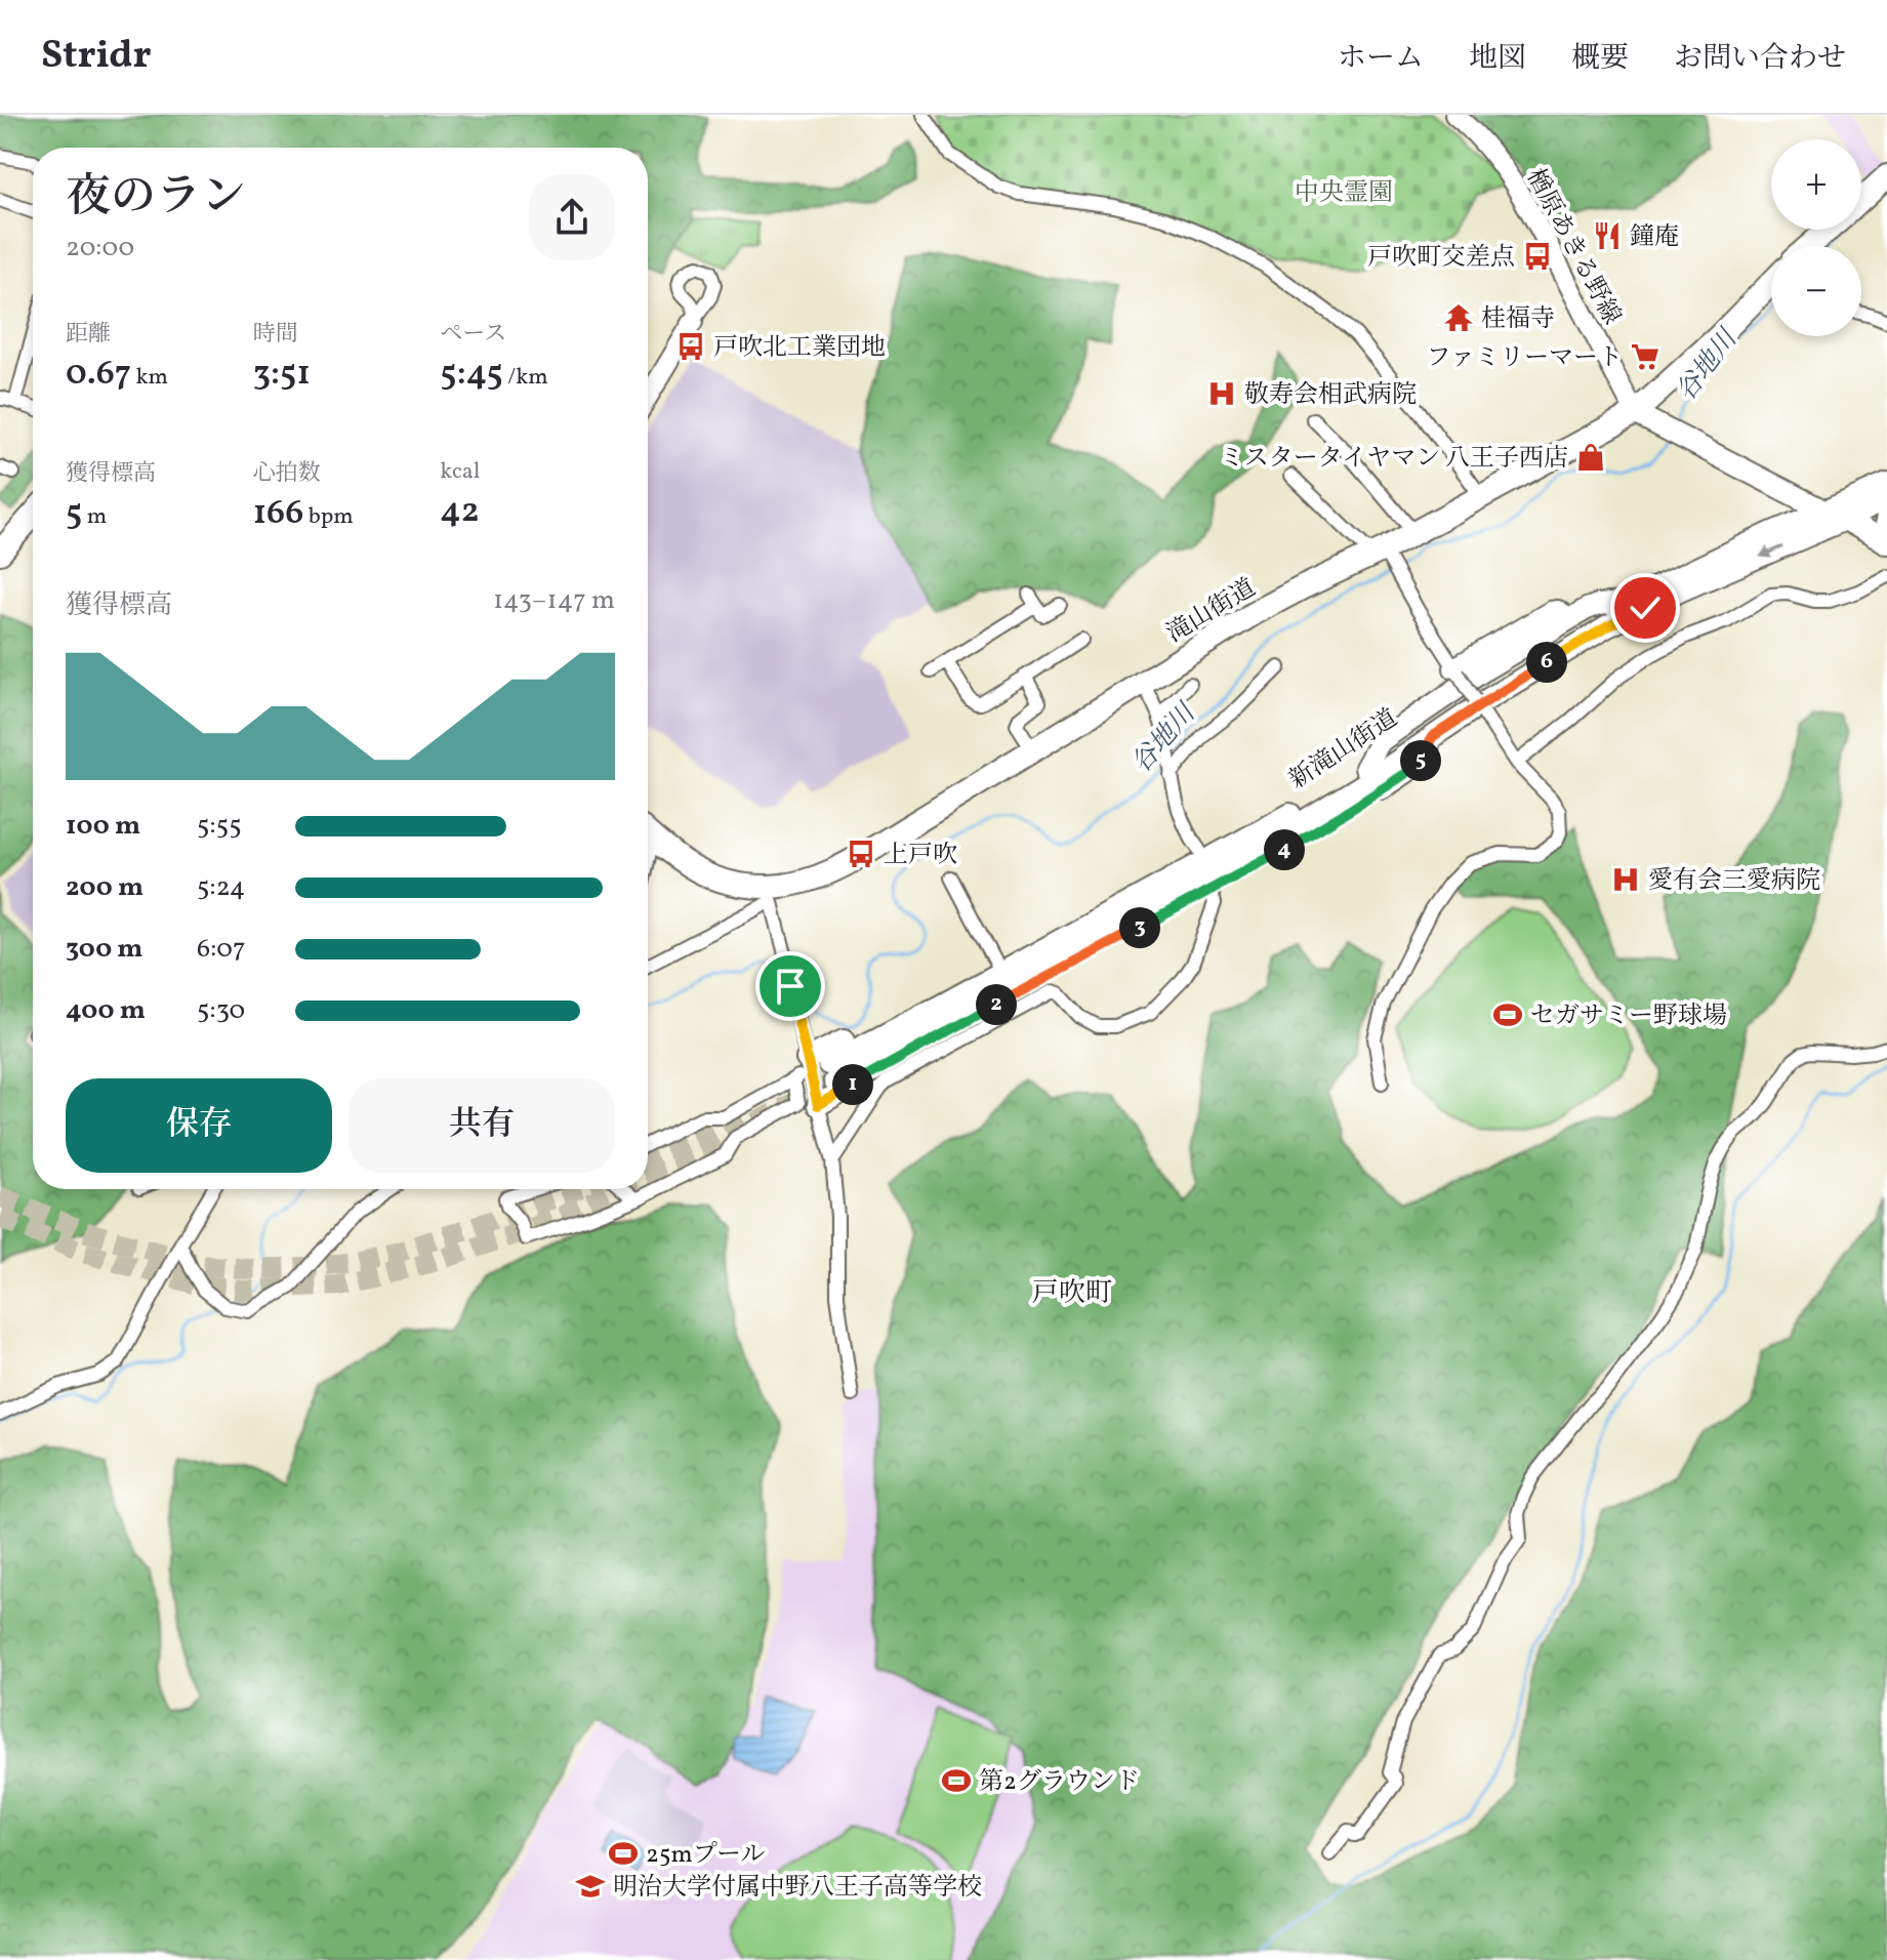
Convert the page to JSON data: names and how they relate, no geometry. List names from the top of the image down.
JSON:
{
  "streets": {
    "highway": ["滝山街道"],
    "main road": ["楢原あきる野線", "新滝山街道"]
  },
  "crossings": [
    ["楢原あきる野線", "滝山街道"]
  ],
  "districts": ["戸吹町"],
  "water": ["谷地川"],
  "parks": ["中央霊園"],
  "places": {
    "restaurant": ["鐘庵"],
    "bus stop": ["戸吹町交差点", "戸吹北工業団地", "上戸吹"],
    "temple": ["桂福寺"],
    "supermarket": ["ファミリーマート"],
    "hospital": ["敬寿会相武病院", "愛有会三愛病院"],
    "shop": ["ミスタータイヤマン 八王子西店"],
    "sports": ["セガサミー野球場", "第2グラウンド", "25mプール"],
    "school or university": ["明治大学付属中野八王子高等学校"]
  },
  "page": {
    "header": "Stridr",
    "nav": [
      "ホーム",
      "地図",
      "概要",
      "お問い合わせ"
    ],
    "map_buttons": ["+", "−"],
    "heading": ["夜のラン", "20:00"],
    "stats": [
      ["距離", "0.67 km"],
      ["時間", "3:51"],
      ["ペース", "5:45 /km"],
      ["獲得標高", "5 m"],
      ["心拍数", "166 bpm"],
      ["kcal", "42"]
    ],
    "chart": ["獲得標高", "143–147 m"],
    "pins": [
      "6",
      "5",
      "4",
      "3",
      "2",
      "1"
    ],
    "list": [
      {
        "name": "100 m",
        "note": "5:55"
      },
      {
        "name": "200 m",
        "note": "5:24"
      },
      {
        "name": "300 m",
        "note": "6:07"
      },
      {
        "name": "400 m",
        "note": "5:30"
      }
    ],
    "buttons": ["保存", "共有"]
  }
}
